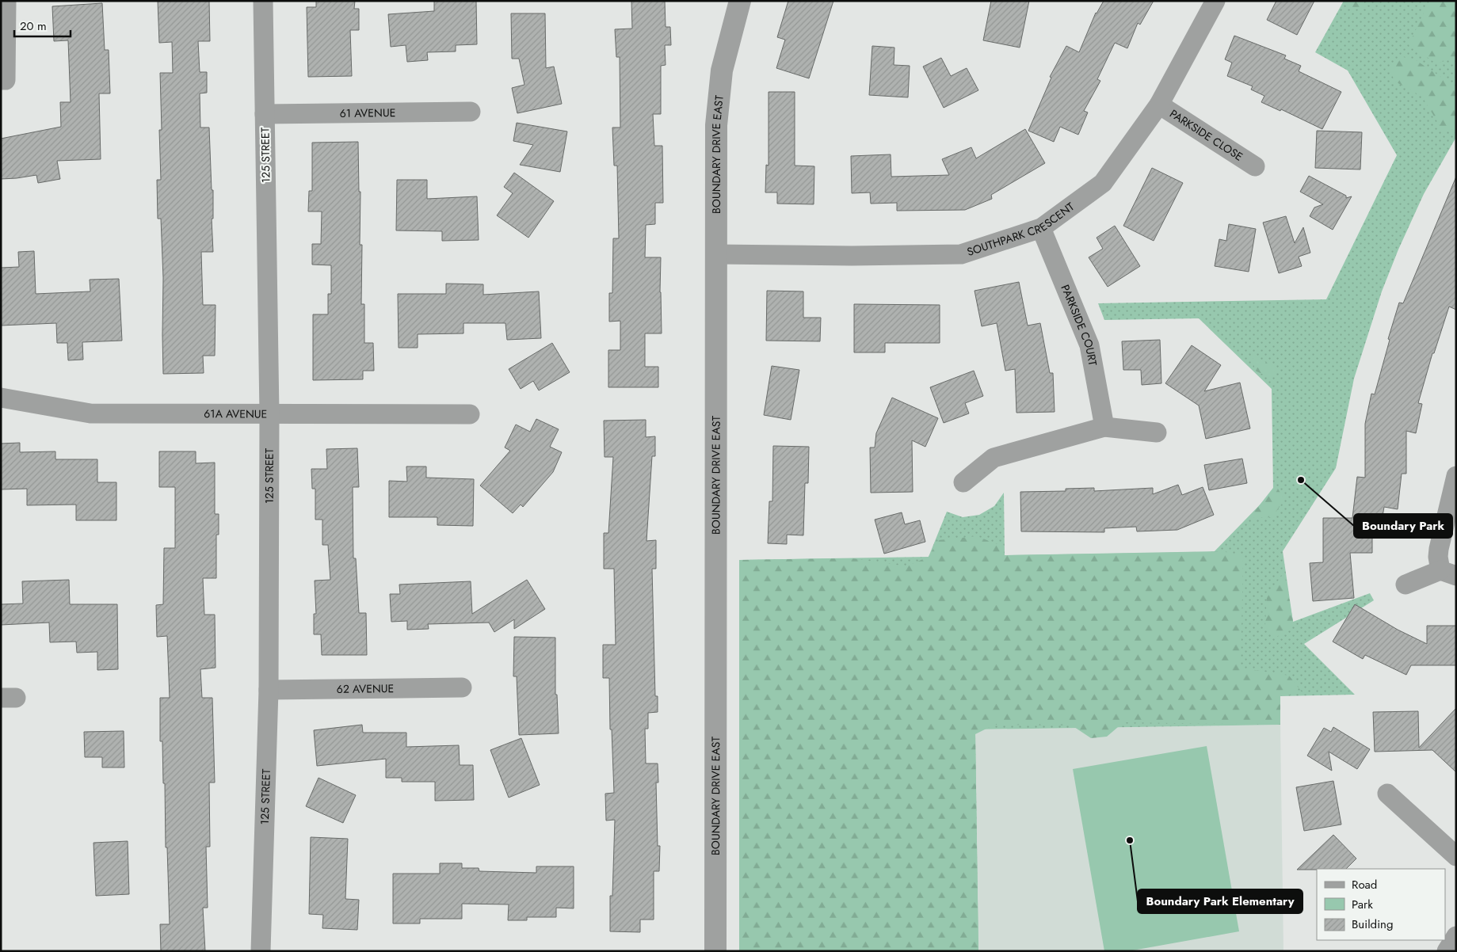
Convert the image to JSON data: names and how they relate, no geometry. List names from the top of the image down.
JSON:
{
  "streets": {
    "street": [
      "61 AVENUE",
      "PARKSIDE CLOSE",
      "BOUNDARY DRIVE EAST",
      "125 STREET",
      "SOUTHPARK CRESCENT",
      "PARKSIDE COURT",
      "61A AVENUE",
      "62 AVENUE"
    ]
  },
  "crossings": [
    ["61 AVENUE", "125 STREET"],
    ["PARKSIDE CLOSE", "SOUTHPARK CRESCENT"],
    ["BOUNDARY DRIVE EAST", "SOUTHPARK CRESCENT"],
    ["125 STREET", "61A AVENUE"],
    ["125 STREET", "62 AVENUE"],
    ["SOUTHPARK CRESCENT", "PARKSIDE COURT"]
  ],
  "places": ["Boundary Park", "Boundary Park Elementary"],
  "legend": ["Road", "Park", "Building"],
  "scale_bar": "20 m"
}
